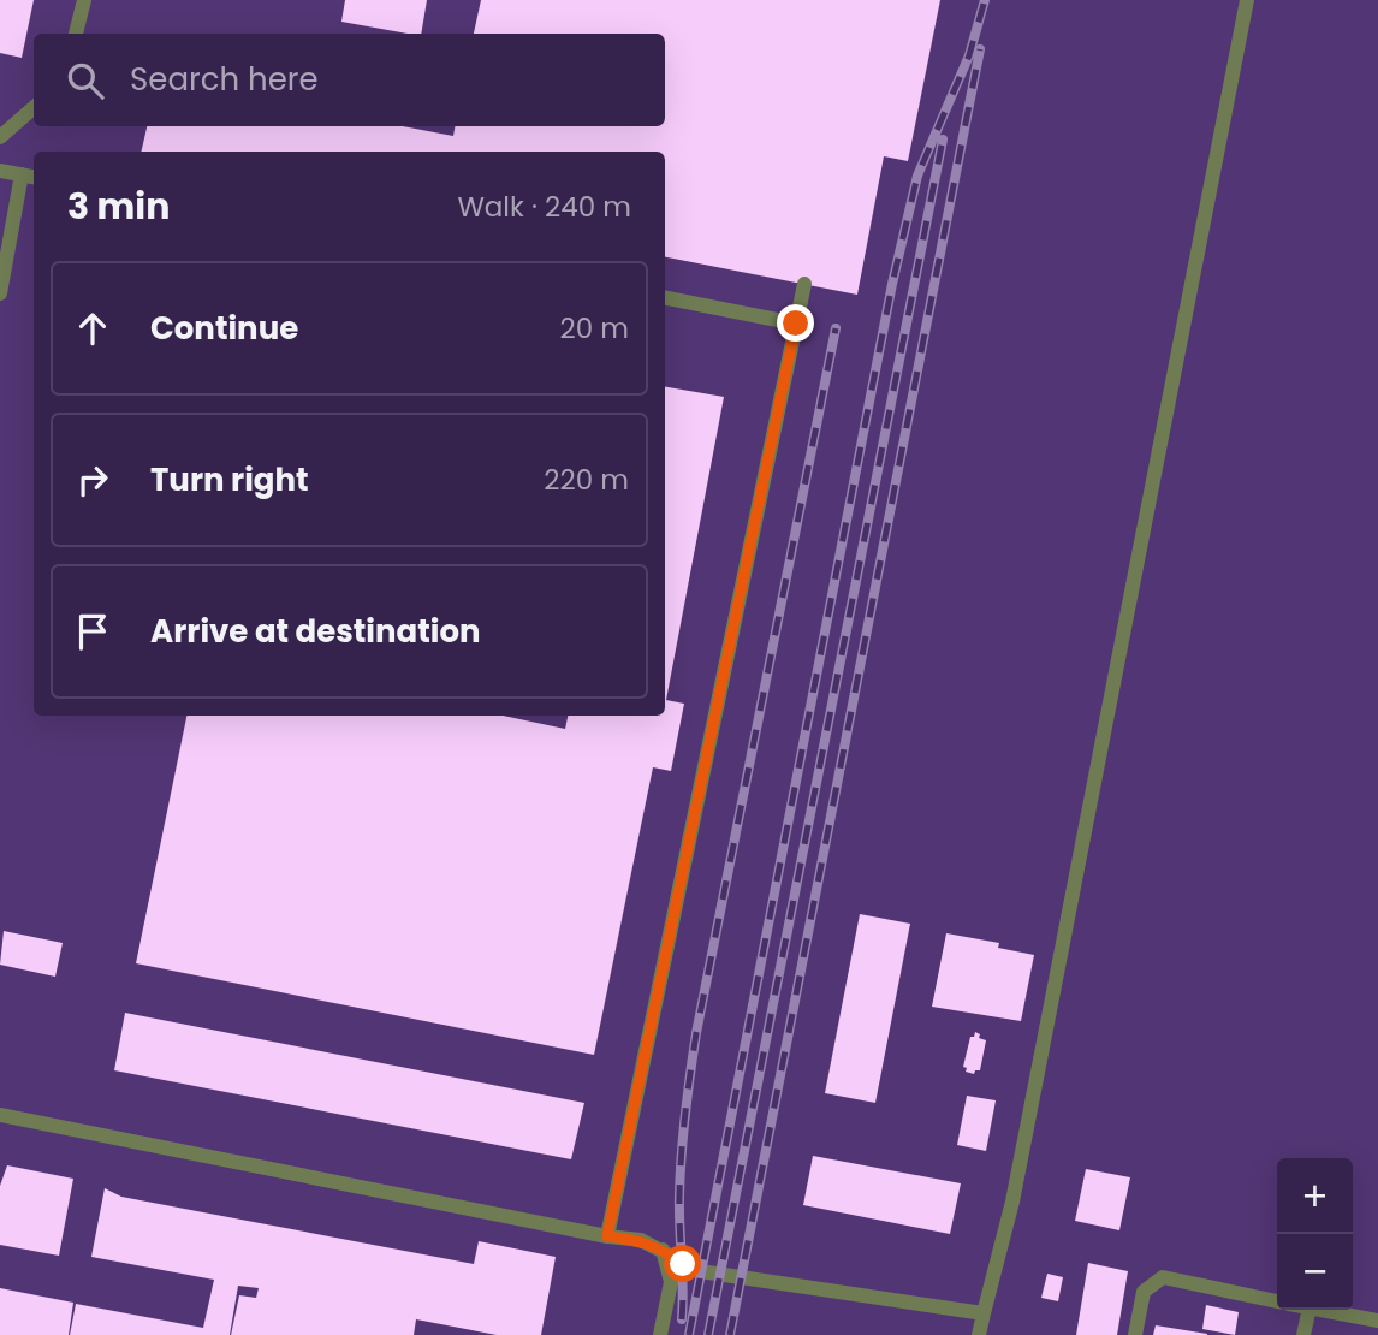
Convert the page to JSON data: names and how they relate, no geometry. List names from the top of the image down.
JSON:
{
  "page": {
    "search": "Search here",
    "heading": ["3 min", "Walk · 240 m"],
    "list": [
      ["Continue", "20 m"],
      ["Turn right", "220 m"],
      "Arrive at destination"
    ],
    "map_buttons": ["+", "−"]
  }
}
